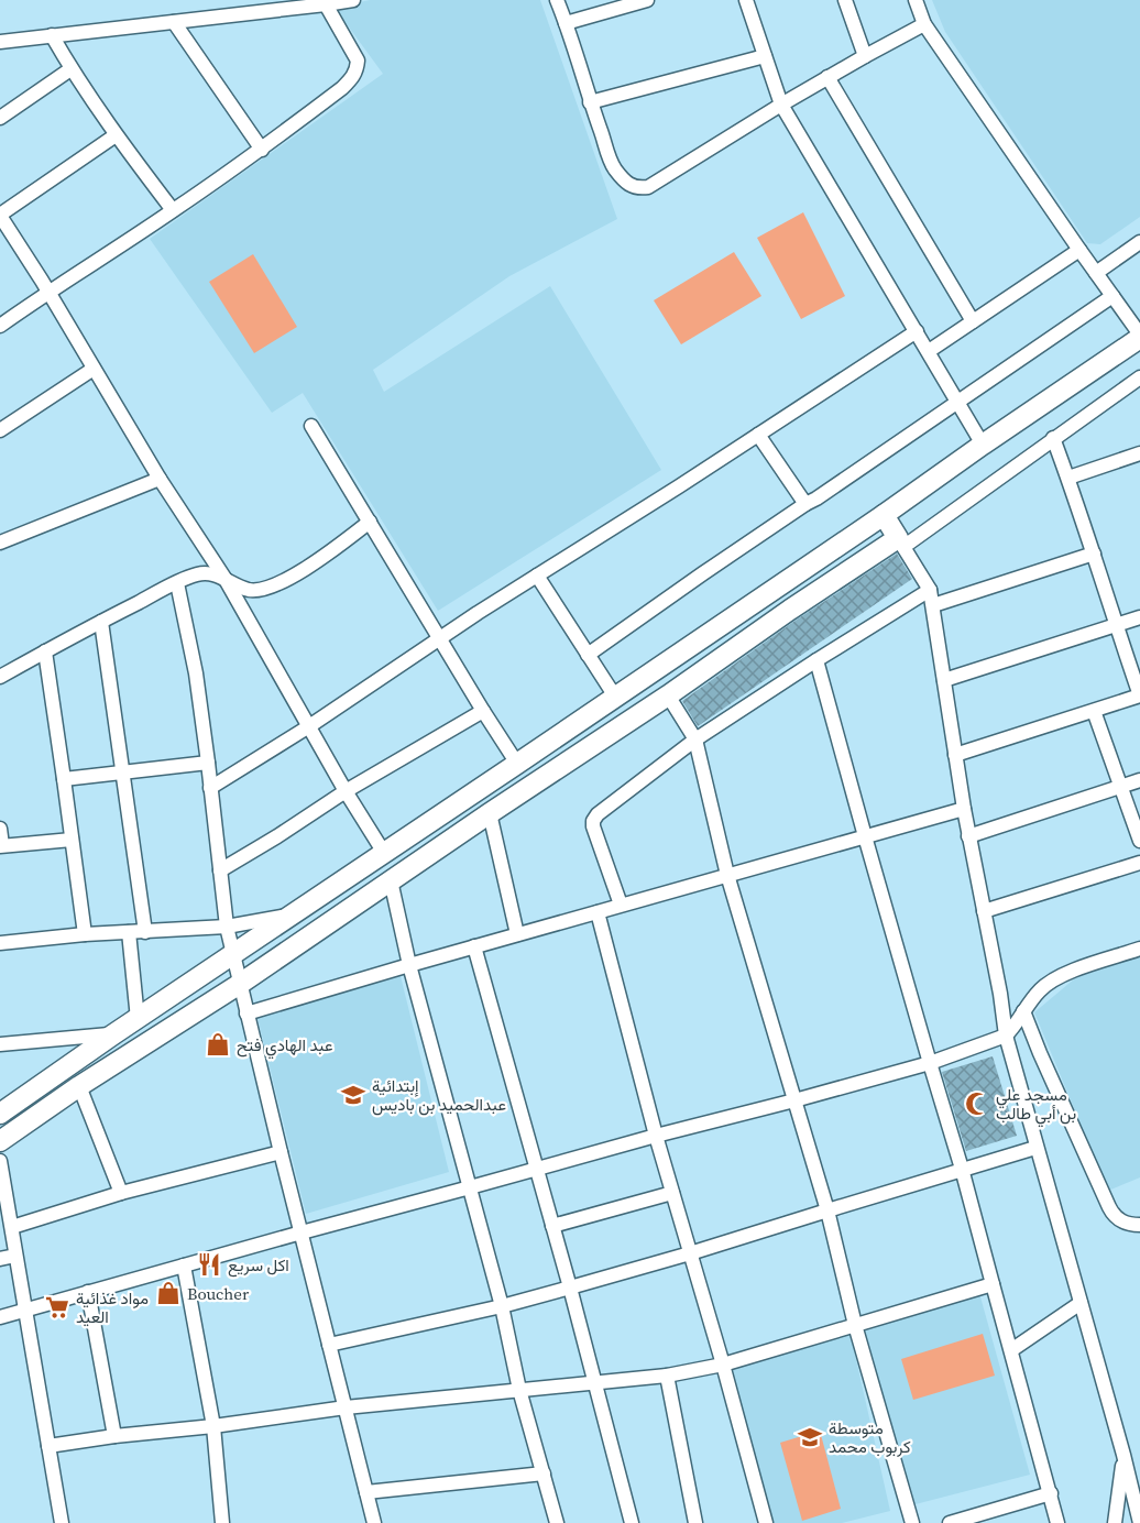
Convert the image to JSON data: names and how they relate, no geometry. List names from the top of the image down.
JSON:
{
  "places": {
    "shop": ["عبد الهادي فتح", "Boucher"],
    "school or university": ["إبتدائية عبدالحميد بن باديس", "متوسطة كربوب محمد"],
    "mosque": ["مسجد علي بن أبي طالب"],
    "restaurant": ["اكل سريع"],
    "supermarket": ["مواد غذائية العيد"]
  }
}
